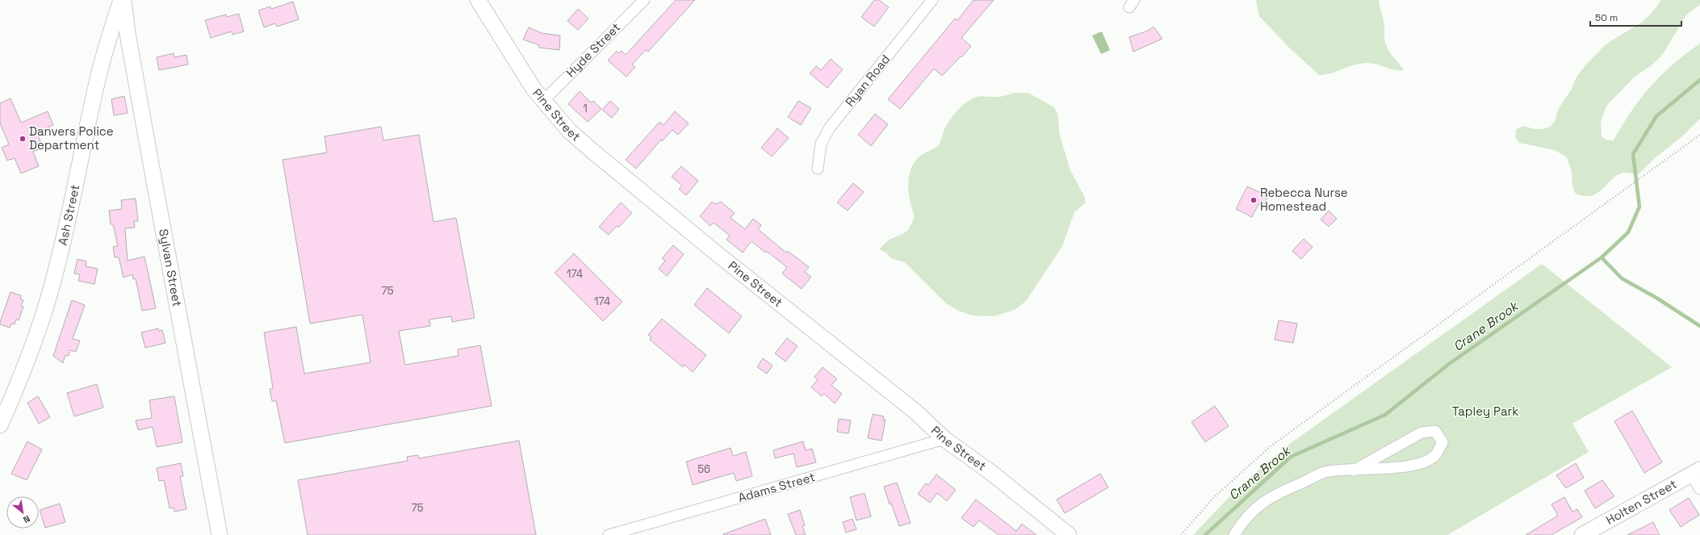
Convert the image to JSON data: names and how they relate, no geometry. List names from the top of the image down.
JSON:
{
  "streets": {
    "street": [
      "Hyde Street",
      "Ryan Road",
      "Pine Street",
      "Ash Street",
      "Sylvan Street",
      "Adams Street",
      "Holten Street"
    ]
  },
  "crossings": [
    ["Hyde Street", "Pine Street"],
    ["Pine Street", "Adams Street"]
  ],
  "water": ["Crane Brook"],
  "parks": ["Tapley Park"],
  "places": ["Danvers Police Department", "Rebecca Nurse Homestead"],
  "house_numbers": [
    "1",
    "174",
    "75",
    "174",
    "56",
    "75"
  ],
  "scale_bar": "50 m",
  "north": "bottom right"
}
